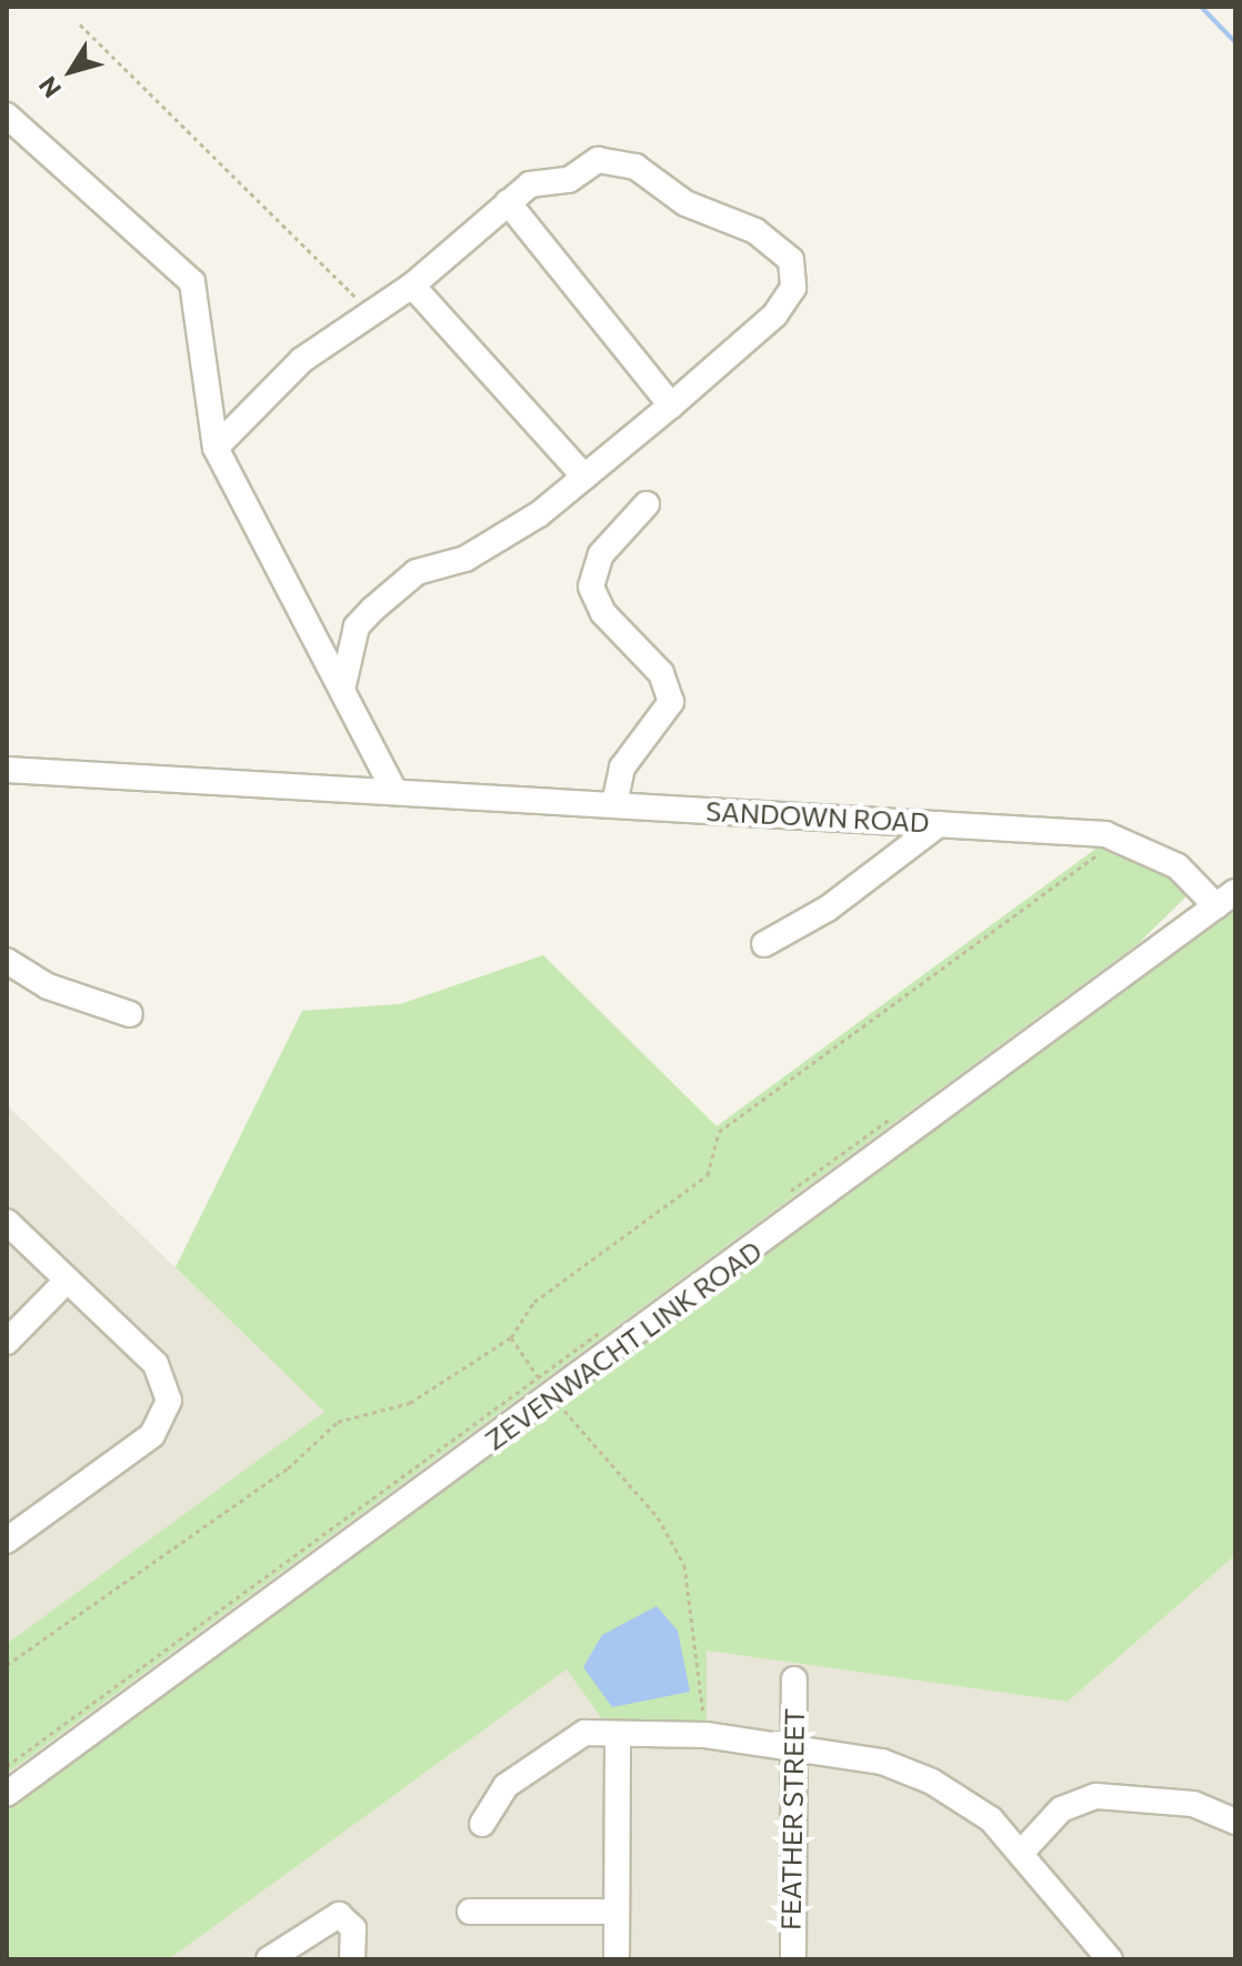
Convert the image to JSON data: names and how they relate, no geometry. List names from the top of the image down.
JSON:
{
  "streets": {
    "street": ["SANDOWN ROAD", "ZEVENWACHT LINK ROAD", "FEATHER STREET"]
  },
  "crossings": [
    ["SANDOWN ROAD", "ZEVENWACHT LINK ROAD"]
  ],
  "north": "bottom left"
}
